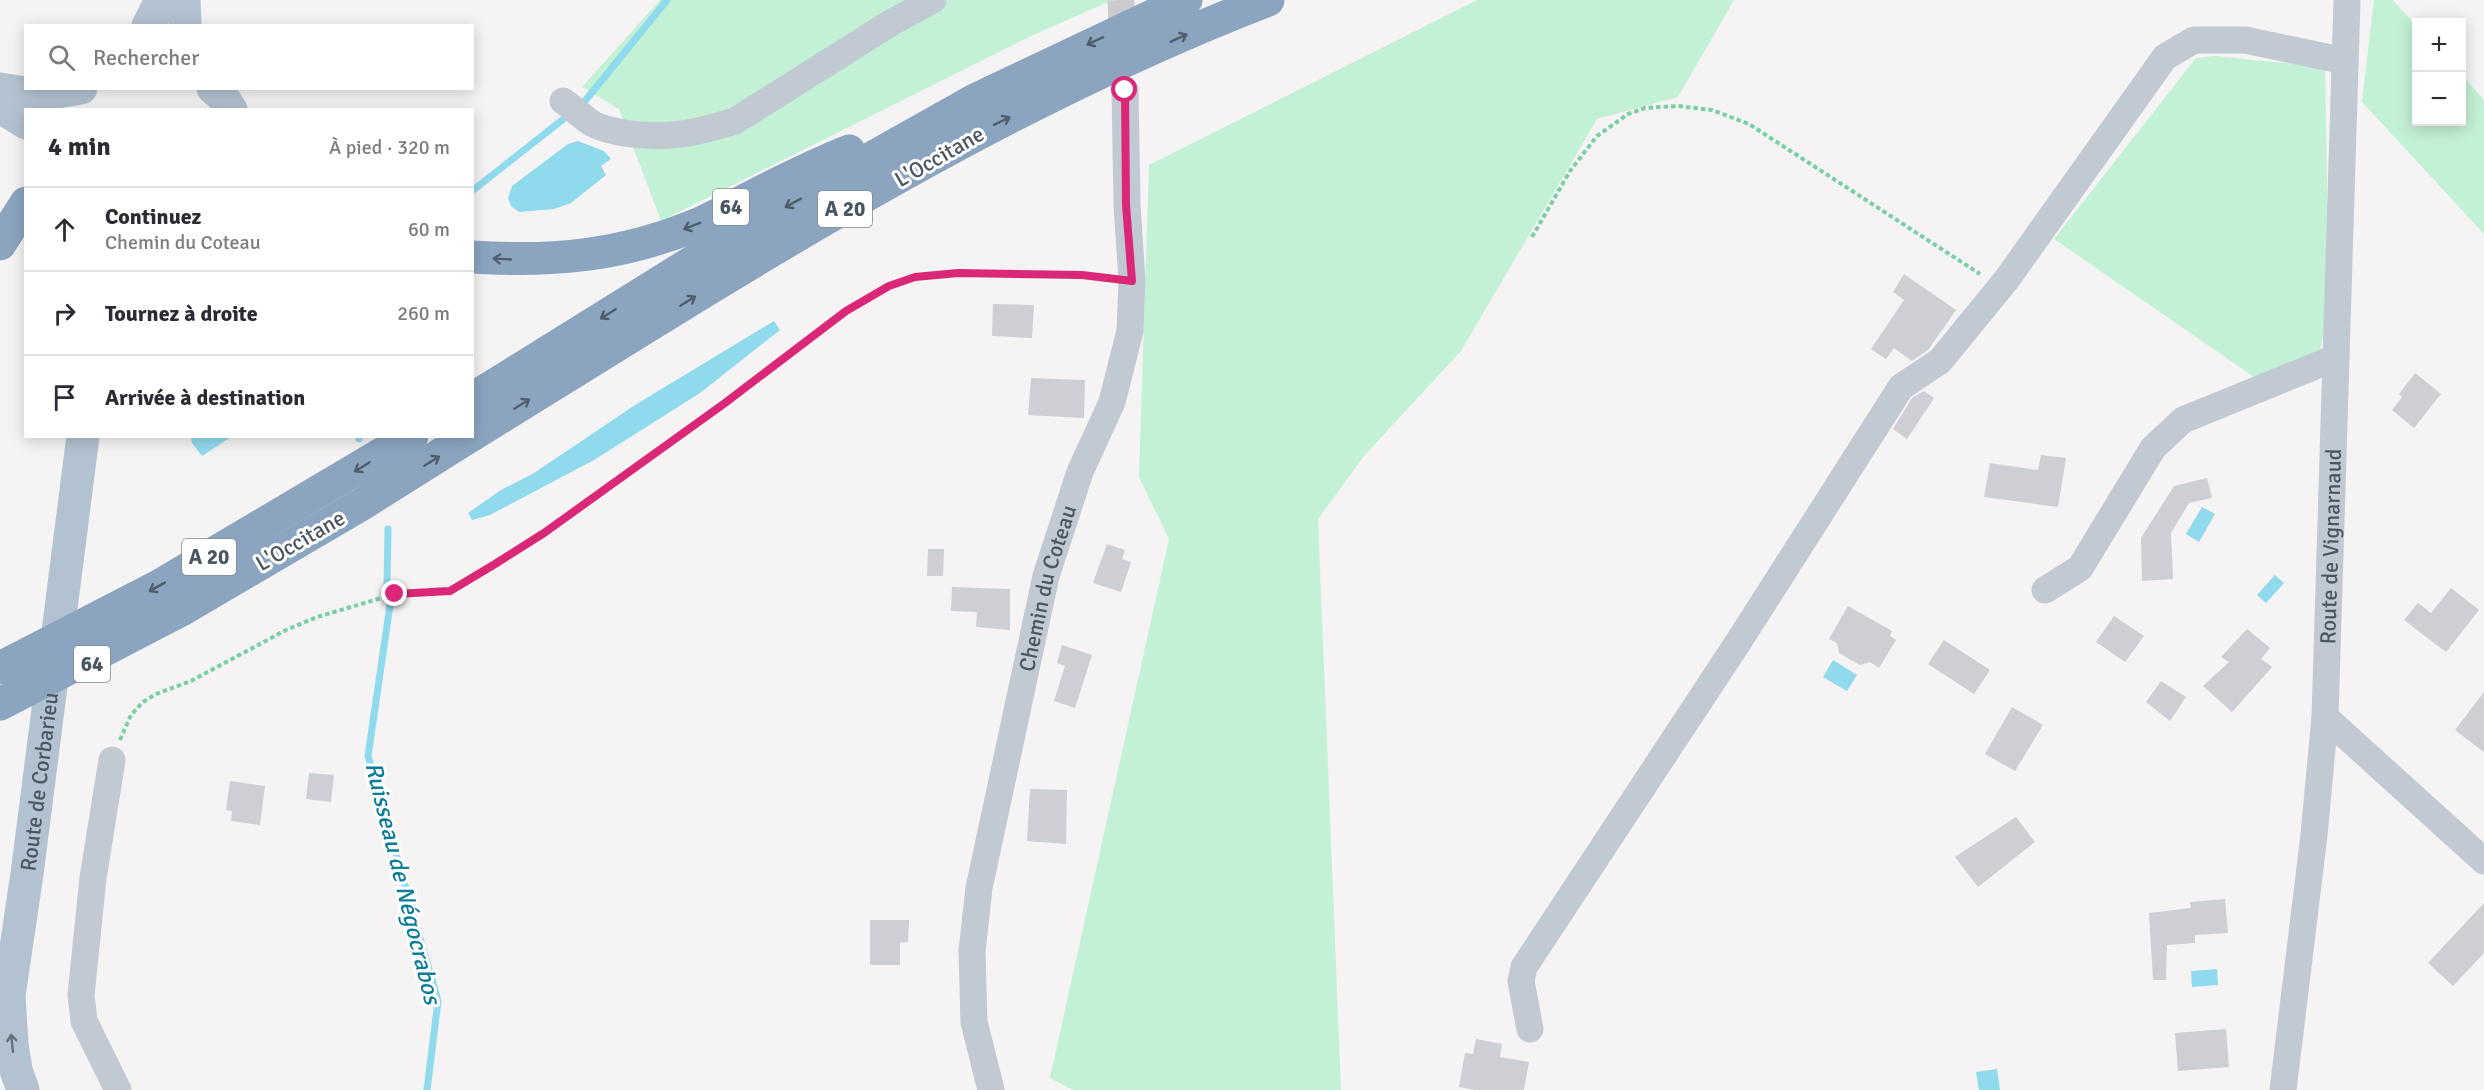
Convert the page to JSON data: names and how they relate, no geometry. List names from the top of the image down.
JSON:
{
  "streets": {
    "highway": ["L'Occitane", "64", "A 20"],
    "main road": ["Route de Corbarieu"],
    "street": ["Route de Vignarnaud", "Chemin du Coteau"]
  },
  "crossings": [
    ["L'Occitane", "64"]
  ],
  "water": ["Ruisseau de Négocrabos"],
  "page": {
    "map_buttons": ["+", "−"],
    "search": "Rechercher",
    "heading": ["4 min", "À pied · 320 m"],
    "list": [
      ["Continuez", "Chemin du Coteau", "60 m"],
      ["Tournez à droite", "260 m"],
      "Arrivée à destination"
    ]
  }
}
